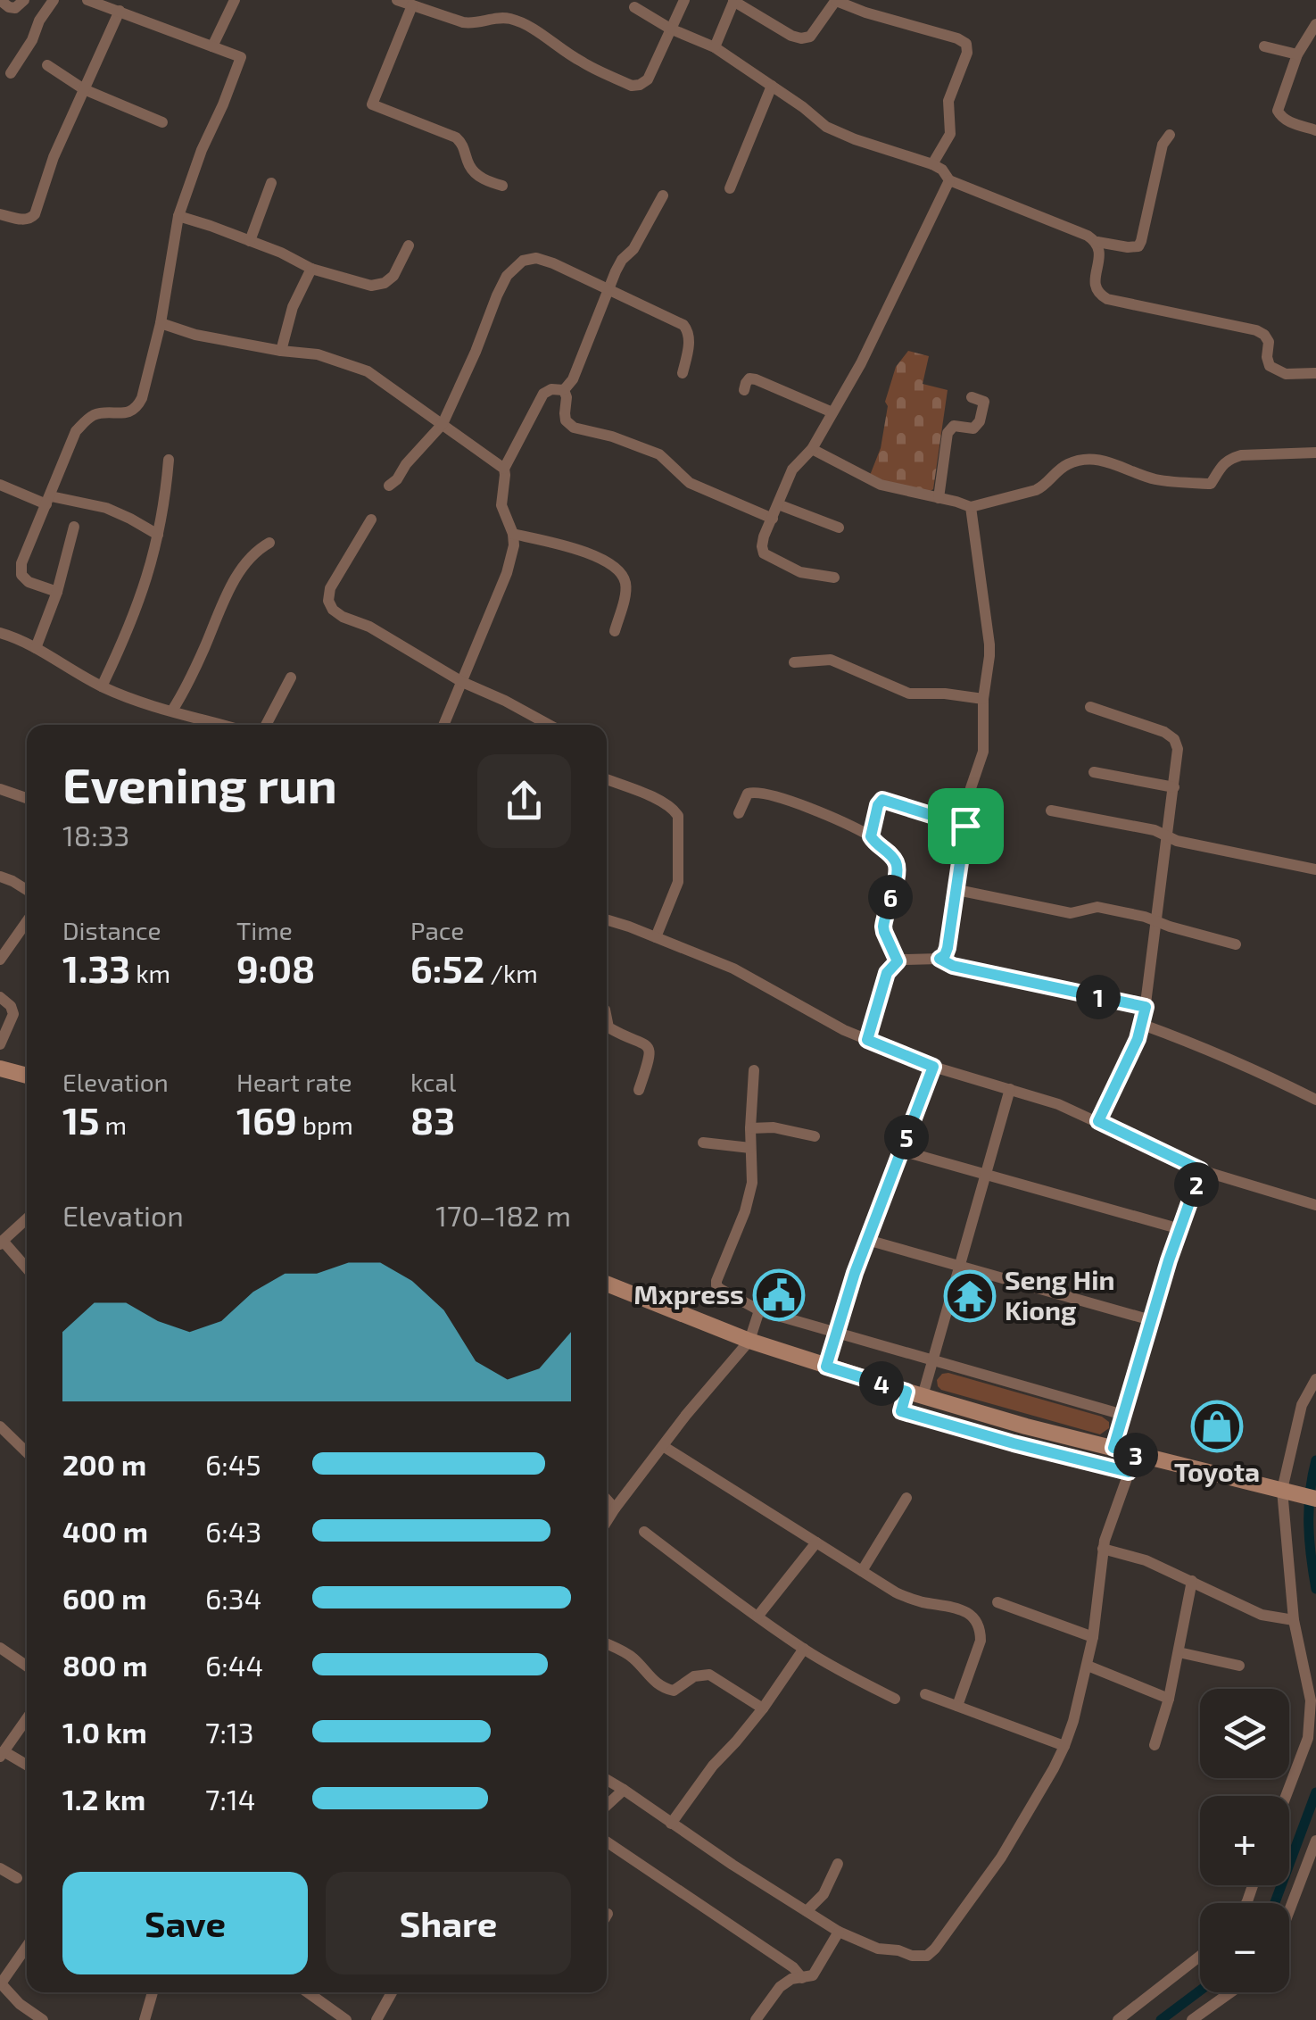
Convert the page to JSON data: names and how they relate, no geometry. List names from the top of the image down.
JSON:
{
  "places": {
    "public building": ["Mxpress"],
    "temple": ["Seng Hin Kiong"],
    "shop": ["Toyota"]
  },
  "page": {
    "heading": ["Evening run", "18:33"],
    "pins": [
      "6",
      "1",
      "5",
      "2",
      "4",
      "3"
    ],
    "stats": [
      ["Distance", "1.33 km"],
      ["Time", "9:08"],
      ["Pace", "6:52 /km"],
      ["Elevation", "15 m"],
      ["Heart rate", "169 bpm"],
      ["kcal", "83"]
    ],
    "chart": ["Elevation", "170–182 m"],
    "list": [
      {
        "name": "200 m",
        "note": "6:45"
      },
      {
        "name": "400 m",
        "note": "6:43"
      },
      {
        "name": "600 m",
        "note": "6:34"
      },
      {
        "name": "800 m",
        "note": "6:44"
      },
      {
        "name": "1.0 km",
        "note": "7:13"
      },
      {
        "name": "1.2 km",
        "note": "7:14"
      }
    ],
    "map_buttons": ["+", "−"],
    "buttons": ["Save", "Share"]
  }
}
